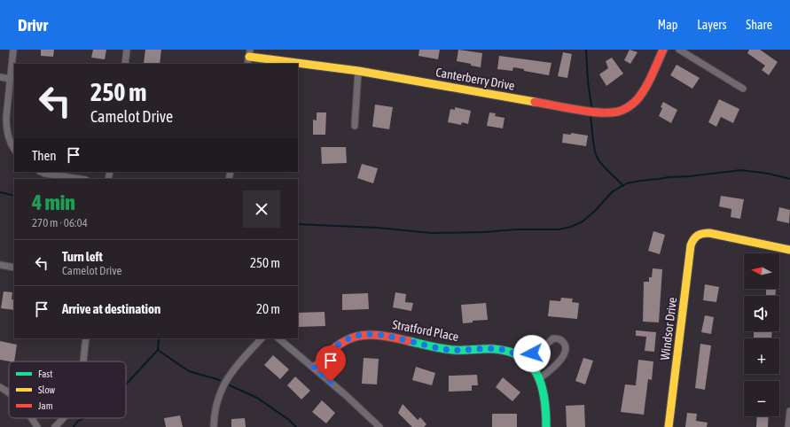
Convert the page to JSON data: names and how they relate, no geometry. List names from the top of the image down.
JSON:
{
  "streets": {
    "street": ["Canterberry Drive", "Windsor Drive", "Stratford Place"]
  },
  "legend": ["Fast", "Slow", "Jam"],
  "north": "left",
  "page": {
    "header": "Drivr",
    "nav": ["Map", "Layers", "Share"],
    "turn": ["250 m", "Camelot Drive"],
    "then": "Then",
    "heading": ["4 min", "270 m · 06:04"],
    "list": [
      {
        "name": "Turn left",
        "note": "Camelot Drive",
        "value": "250 m"
      },
      {
        "name": "Arrive at destination",
        "value": "20 m"
      }
    ],
    "map_buttons": ["+", "−"]
  }
}
